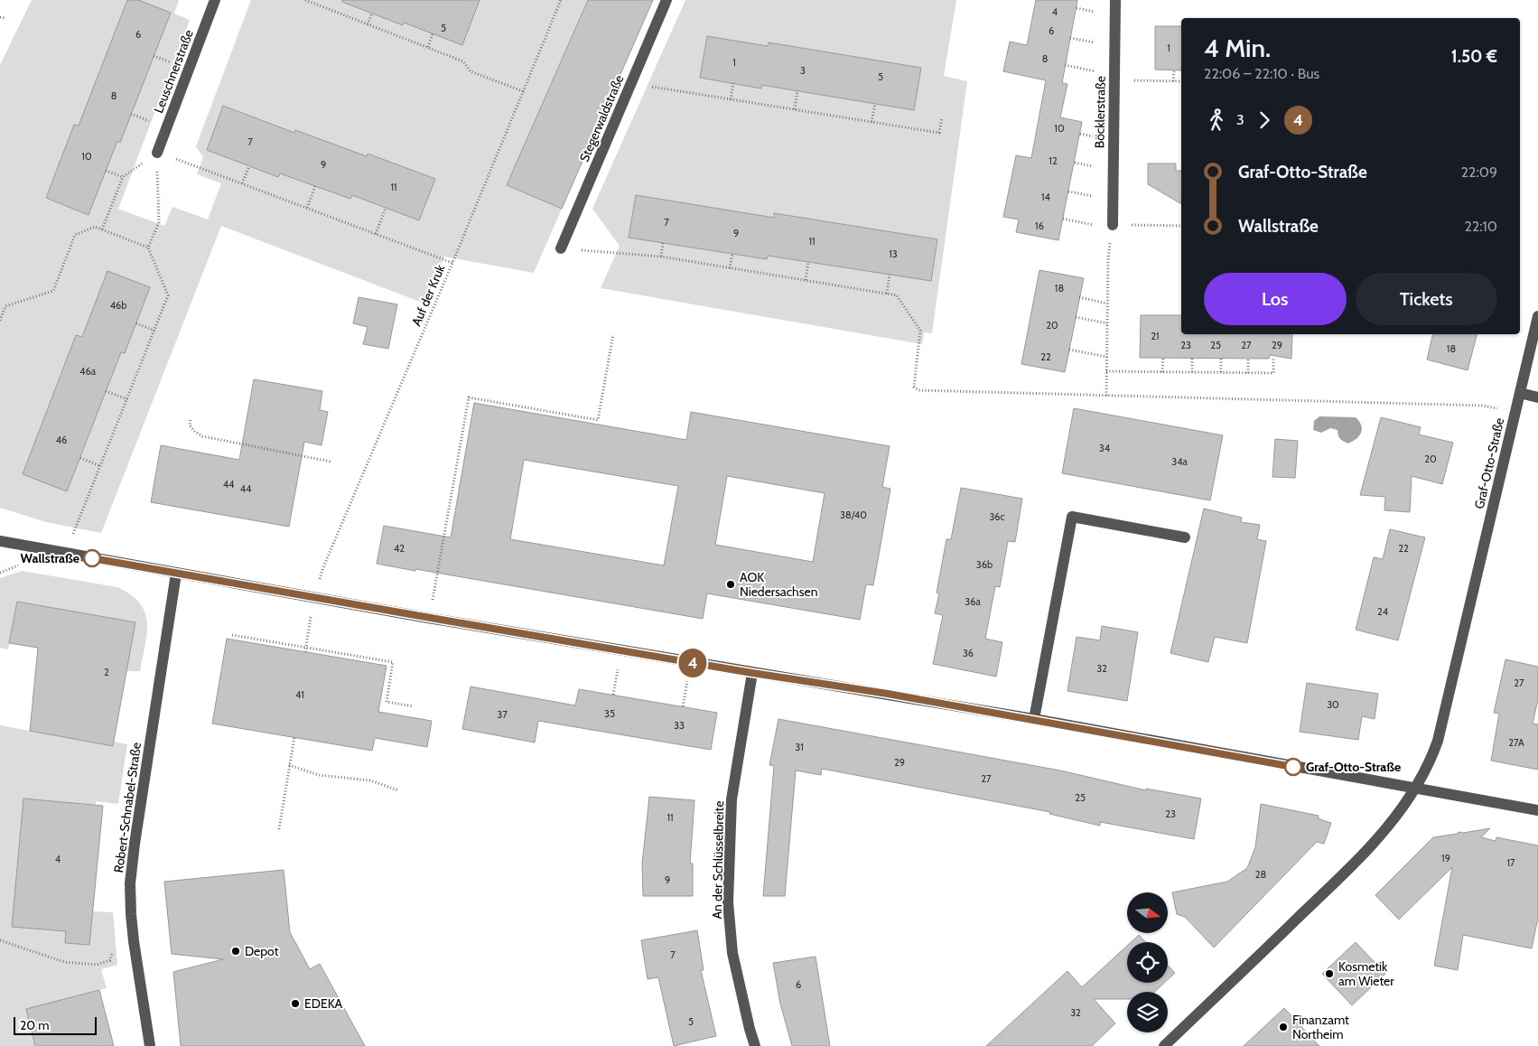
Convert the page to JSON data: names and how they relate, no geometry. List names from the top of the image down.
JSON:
{
  "streets": {
    "street": [
      "Leuschnerstraße",
      "Böcklerstraße",
      "Stegerwaldstraße",
      "Graf-Otto-Straße",
      "Robert-Schnabel-Straße",
      "An der Schlüsselbreite"
    ],
    "path": ["Auf der Kruk"]
  },
  "places": [
    "Wallstraße",
    "AOK Niedersachsen",
    "Graf-Otto-Straße",
    "Depot",
    "Kosmetik am Wieter",
    "EDEKA",
    "Finanzamt Northeim"
  ],
  "lines": ["bus line 4"],
  "house_numbers": [
    "4",
    "5",
    "6",
    "6",
    "1",
    "8",
    "1",
    "3",
    "5",
    "8",
    "10",
    "7",
    "10",
    "12",
    "9",
    "11",
    "14",
    "7",
    "16",
    "9",
    "11",
    "13",
    "18",
    "46b",
    "20",
    "21",
    "23",
    "25",
    "27",
    "29",
    "18",
    "22",
    "46a",
    "46",
    "34",
    "20",
    "34a",
    "44",
    "44",
    "38/40",
    "36c",
    "42",
    "22",
    "36b",
    "36a",
    "24",
    "36",
    "32",
    "2",
    "27",
    "41",
    "30",
    "35",
    "37",
    "33",
    "27A",
    "31",
    "29",
    "27",
    "25",
    "23",
    "11",
    "19",
    "4",
    "17",
    "28",
    "9",
    "7",
    "6",
    "32",
    "5"
  ],
  "scale_bar": "20 m",
  "north": "right",
  "page": {
    "on_map": "4",
    "heading": ["4 Min.", "22:06 – 22:10 · Bus", "1.50 €"],
    "legs": ["3", "4"],
    "list": [
      {
        "name": "Graf-Otto-Straße",
        "value": "22:09"
      },
      {
        "name": "Wallstraße",
        "value": "22:10"
      }
    ],
    "buttons": ["Los", "Tickets"],
    "scale": "20 m"
  }
}
